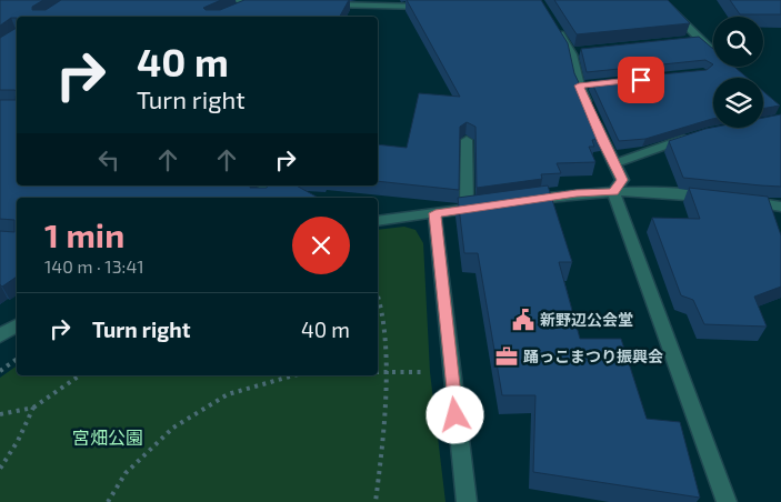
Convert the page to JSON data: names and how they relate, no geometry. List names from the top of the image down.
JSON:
{
  "parks": ["宮畑公園"],
  "places": {
    "public building": ["新野辺公会堂"],
    "office": ["踊っこまつり振興会"]
  },
  "page": {
    "turn": ["40 m", "Turn right"],
    "heading": ["1 min", "140 m · 13:41"],
    "list": [
      {
        "name": "Turn right",
        "value": "40 m"
      }
    ]
  }
}
